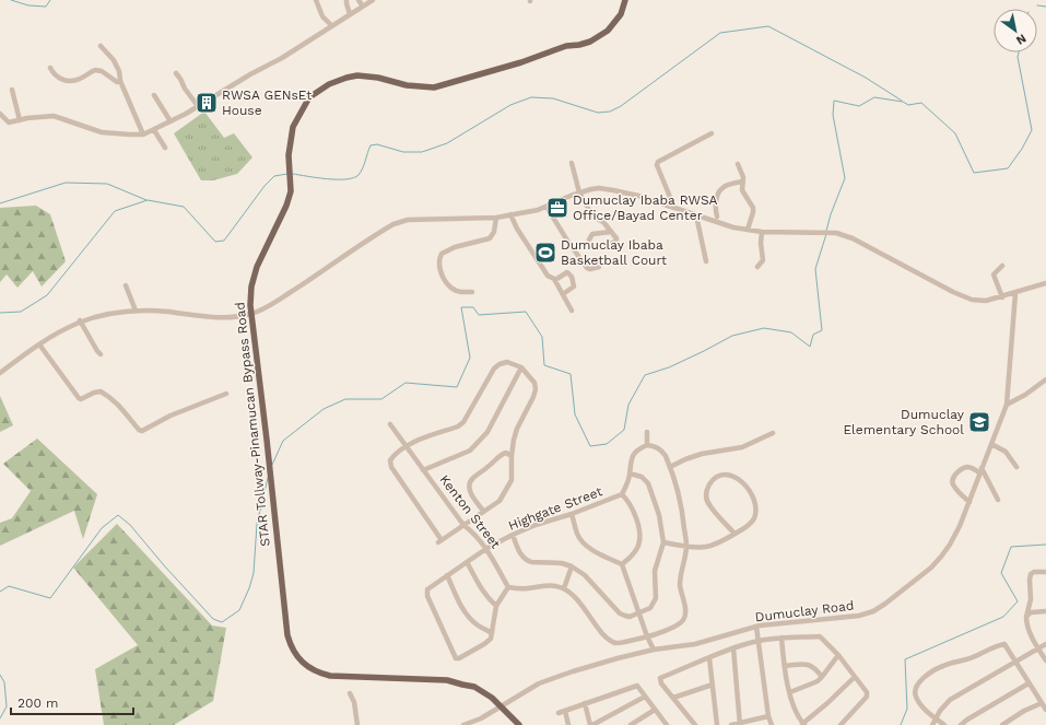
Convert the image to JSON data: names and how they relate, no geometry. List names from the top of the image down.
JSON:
{
  "streets": {
    "main road": ["STAR Tollway-Pinamucan Bypass Road"],
    "street": ["Highgate Street", "Kenton Street", "Dumuclay Road"]
  },
  "crossings": [
    ["STAR Tollway-Pinamucan Bypass Road", "Dumuclay Road"],
    ["Highgate Street", "Kenton Street"]
  ],
  "places": {
    "building": ["RWSA GENsEt House"],
    "office": ["Dumuclay Ibaba RWSA Office/Bayad Center"],
    "sports": ["Dumuclay Ibaba Basketball Court"],
    "school or university": ["Dumuclay Elementary School"]
  },
  "scale_bar": "200 m",
  "north": "bottom right"
}
